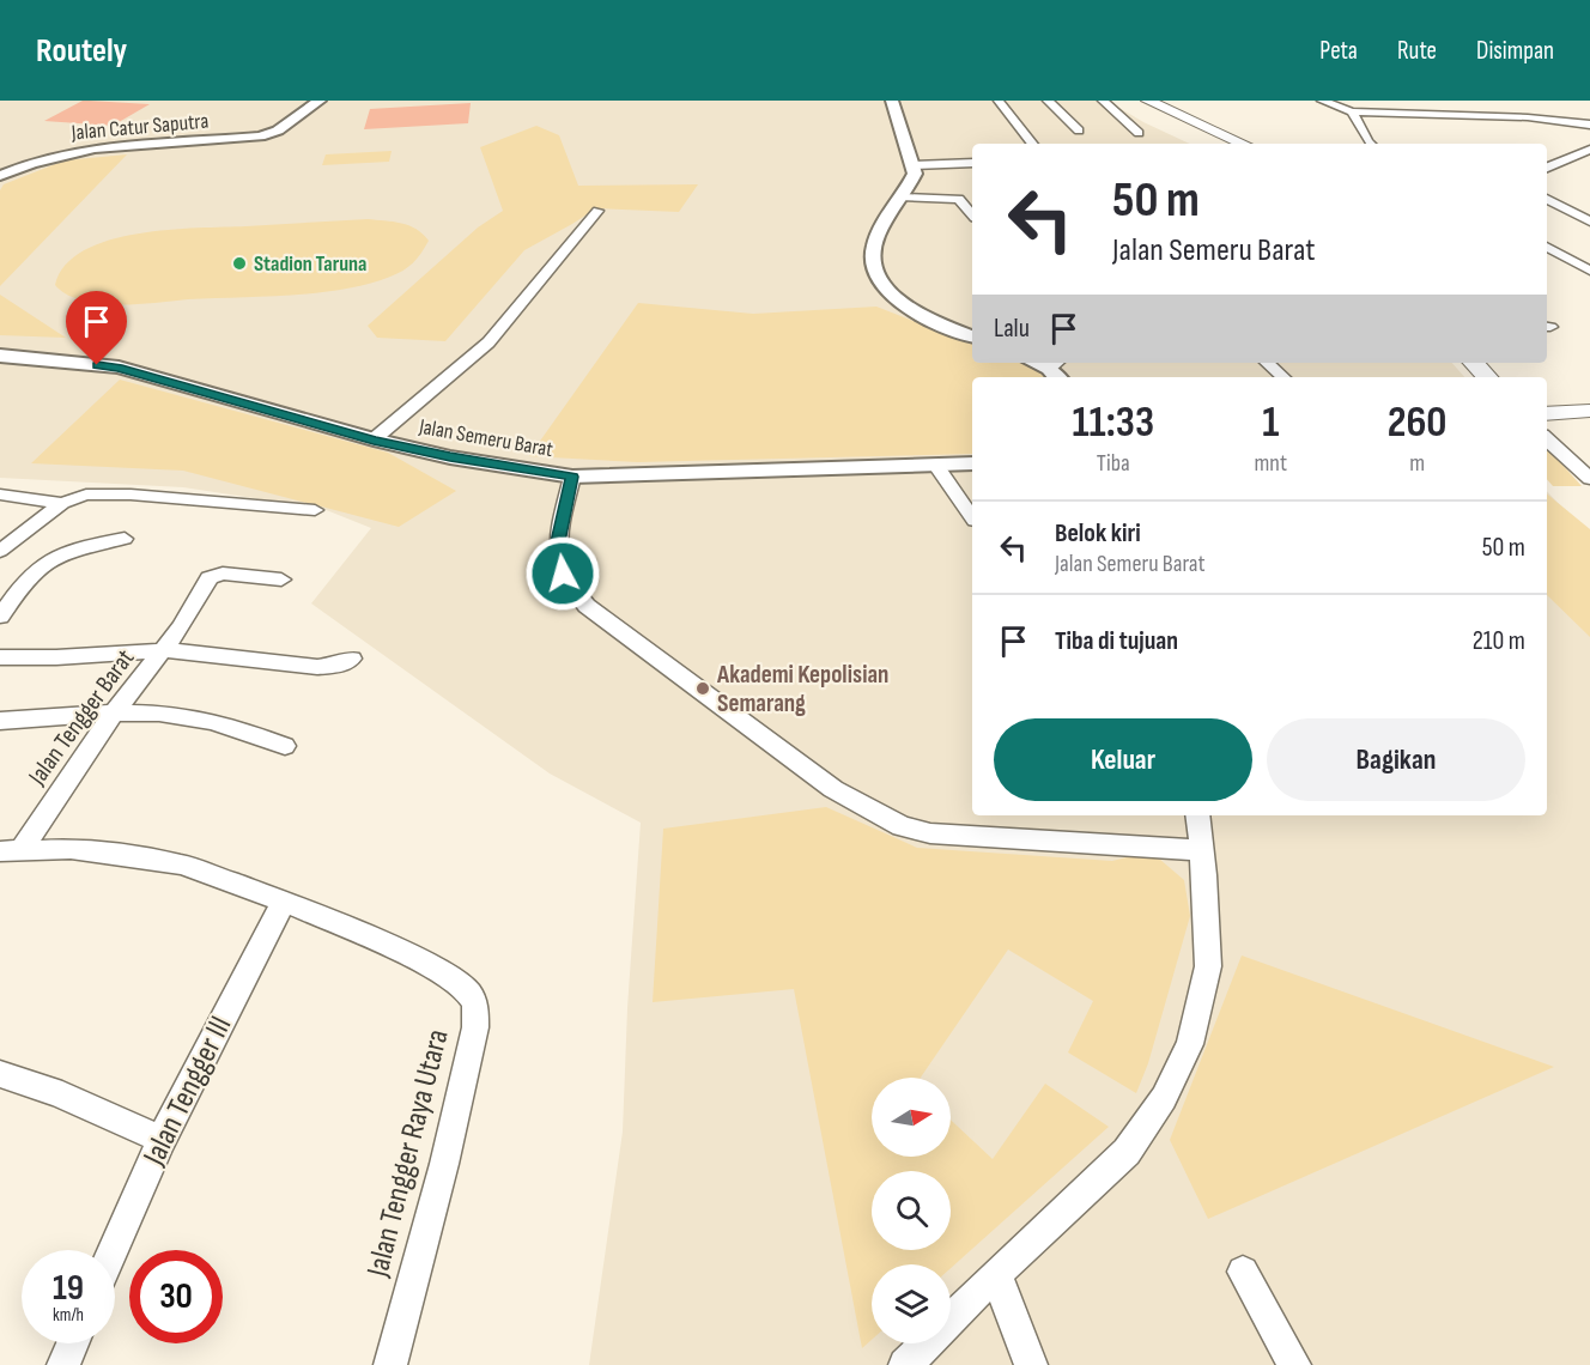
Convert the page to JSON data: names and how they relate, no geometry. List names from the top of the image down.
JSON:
{
  "streets": {
    "street": [
      "Jalan Catur Saputra",
      "Jalan Semeru Barat",
      "Jalan Tengger Barat",
      "Jalan Tengger III",
      "Jalan Tengger Raya Utara"
    ]
  },
  "crossings": [
    ["Jalan Tengger Barat", "Jalan Tengger Raya Utara"],
    ["Jalan Tengger III", "Jalan Tengger Raya Utara"]
  ],
  "places": ["Stadion Taruna", "Akademi Kepolisian Semarang"],
  "north": "right",
  "page": {
    "header": "Routely",
    "nav": ["Peta", "Rute", "Disimpan"],
    "turn": ["50 m", "Jalan Semeru Barat"],
    "then": "Lalu",
    "eta": [
      "11:33",
      "Tiba",
      "1",
      "mnt",
      "260",
      "m"
    ],
    "list": [
      {
        "name": "Belok kiri",
        "note": "Jalan Semeru Barat",
        "value": "50 m"
      },
      {
        "name": "Tiba di tujuan",
        "value": "210 m"
      }
    ],
    "buttons": ["Keluar", "Bagikan"],
    "speed": "19 km/h",
    "limit": "30"
  }
}
